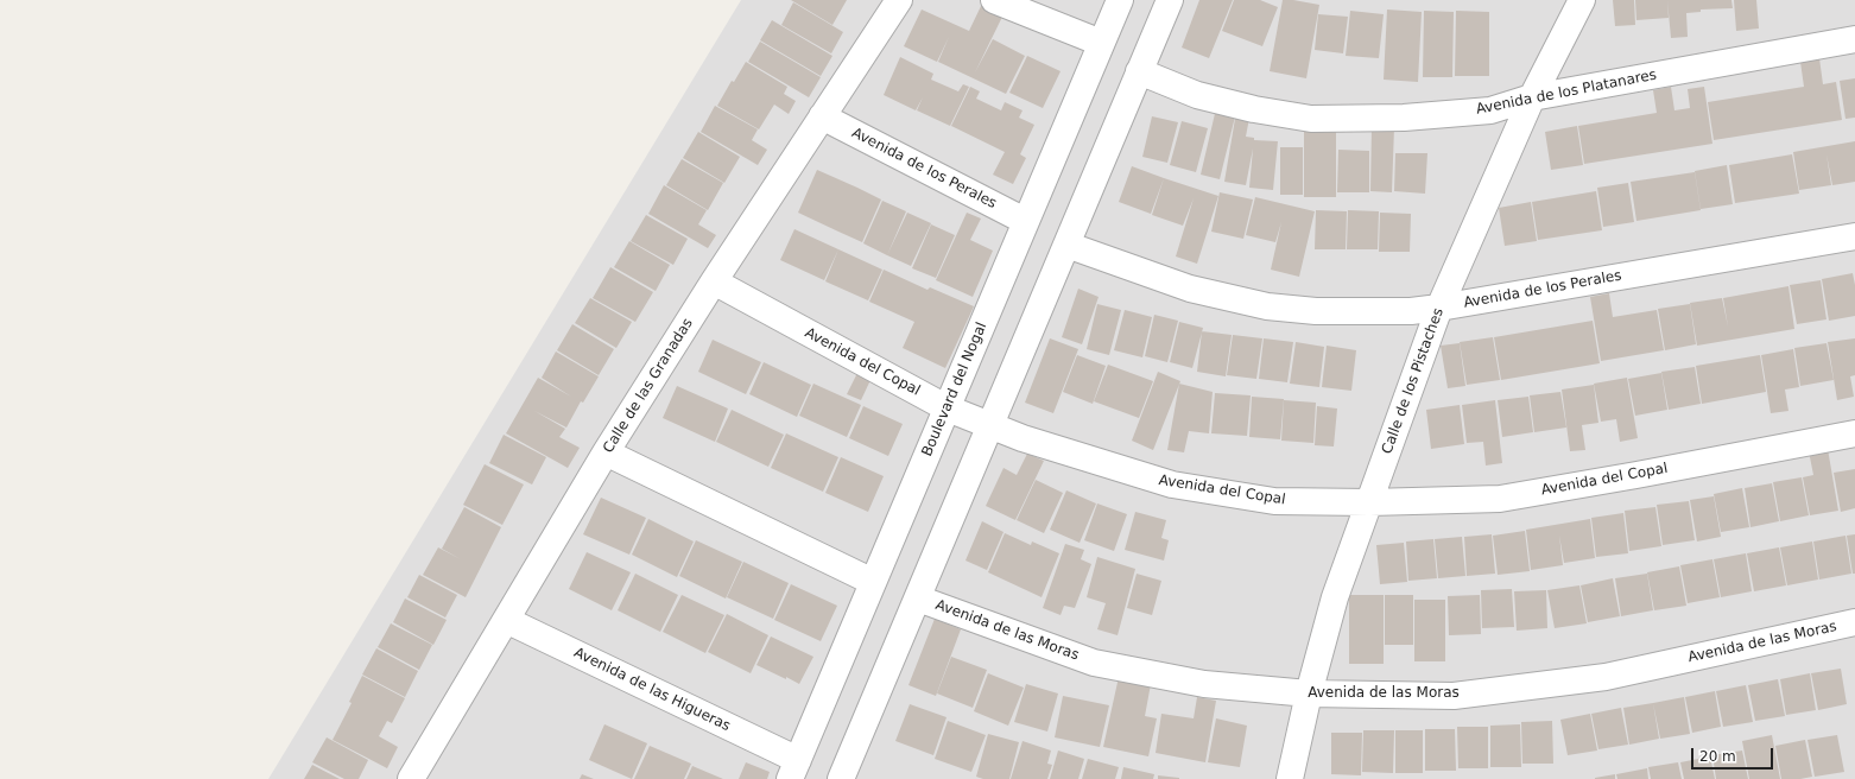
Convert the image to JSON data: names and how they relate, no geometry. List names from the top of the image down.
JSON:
{
  "streets": {
    "street": [
      "Avenida de los Platanares",
      "Avenida de los Perales",
      "Avenida del Copal",
      "Calle de los Pistaches",
      "Calle de las Granadas",
      "Boulevard del Nogal",
      "Avenida de las Moras",
      "Avenida de las Higueras"
    ]
  },
  "crossings": [
    ["Avenida de los Platanares", "Calle de los Pistaches"],
    ["Avenida de los Perales", "Calle de los Pistaches"],
    ["Avenida de los Perales", "Calle de las Granadas"],
    ["Avenida de los Perales", "Boulevard del Nogal"],
    ["Avenida del Copal", "Calle de los Pistaches"],
    ["Avenida del Copal", "Calle de las Granadas"],
    ["Avenida del Copal", "Boulevard del Nogal"],
    ["Calle de los Pistaches", "Avenida de las Moras"],
    ["Calle de las Granadas", "Avenida de las Higueras"],
    ["Boulevard del Nogal", "Avenida de las Higueras"]
  ],
  "scale_bar": "20 m"
}
